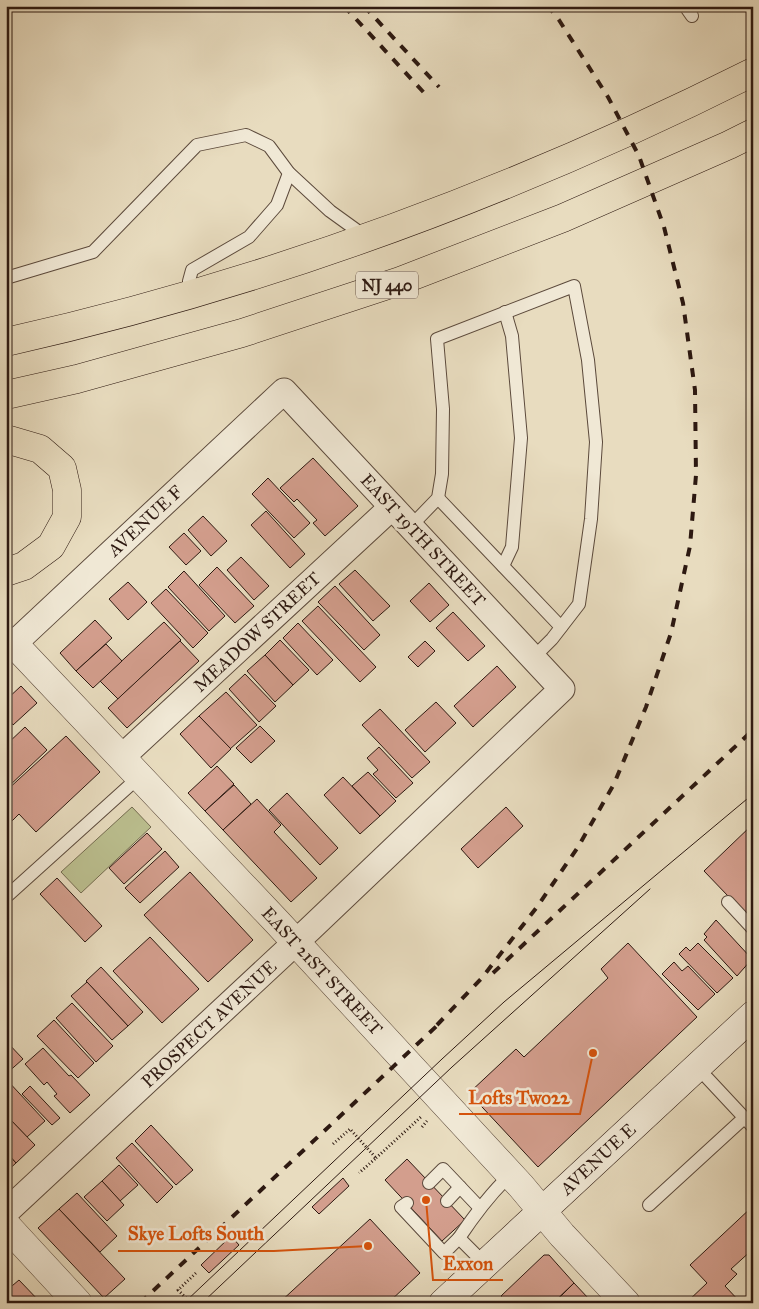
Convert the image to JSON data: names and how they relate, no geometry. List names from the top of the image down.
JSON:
{
  "streets": {
    "highway": ["NJ 440"],
    "street": [
      "AVENUE F",
      "EAST 19TH STREET",
      "MEADOW STREET",
      "EAST 21ST STREET",
      "PROSPECT AVENUE",
      "AVENUE E"
    ]
  },
  "crossings": [
    ["AVENUE F", "EAST 19TH STREET"],
    ["AVENUE F", "EAST 21ST STREET"],
    ["EAST 19TH STREET", "MEADOW STREET"],
    ["EAST 19TH STREET", "PROSPECT AVENUE"],
    ["MEADOW STREET", "EAST 21ST STREET"],
    ["EAST 21ST STREET", "PROSPECT AVENUE"],
    ["EAST 21ST STREET", "AVENUE E"]
  ],
  "places": ["Lofts Two22", "Exxon", "Skye Lofts South"]
}
